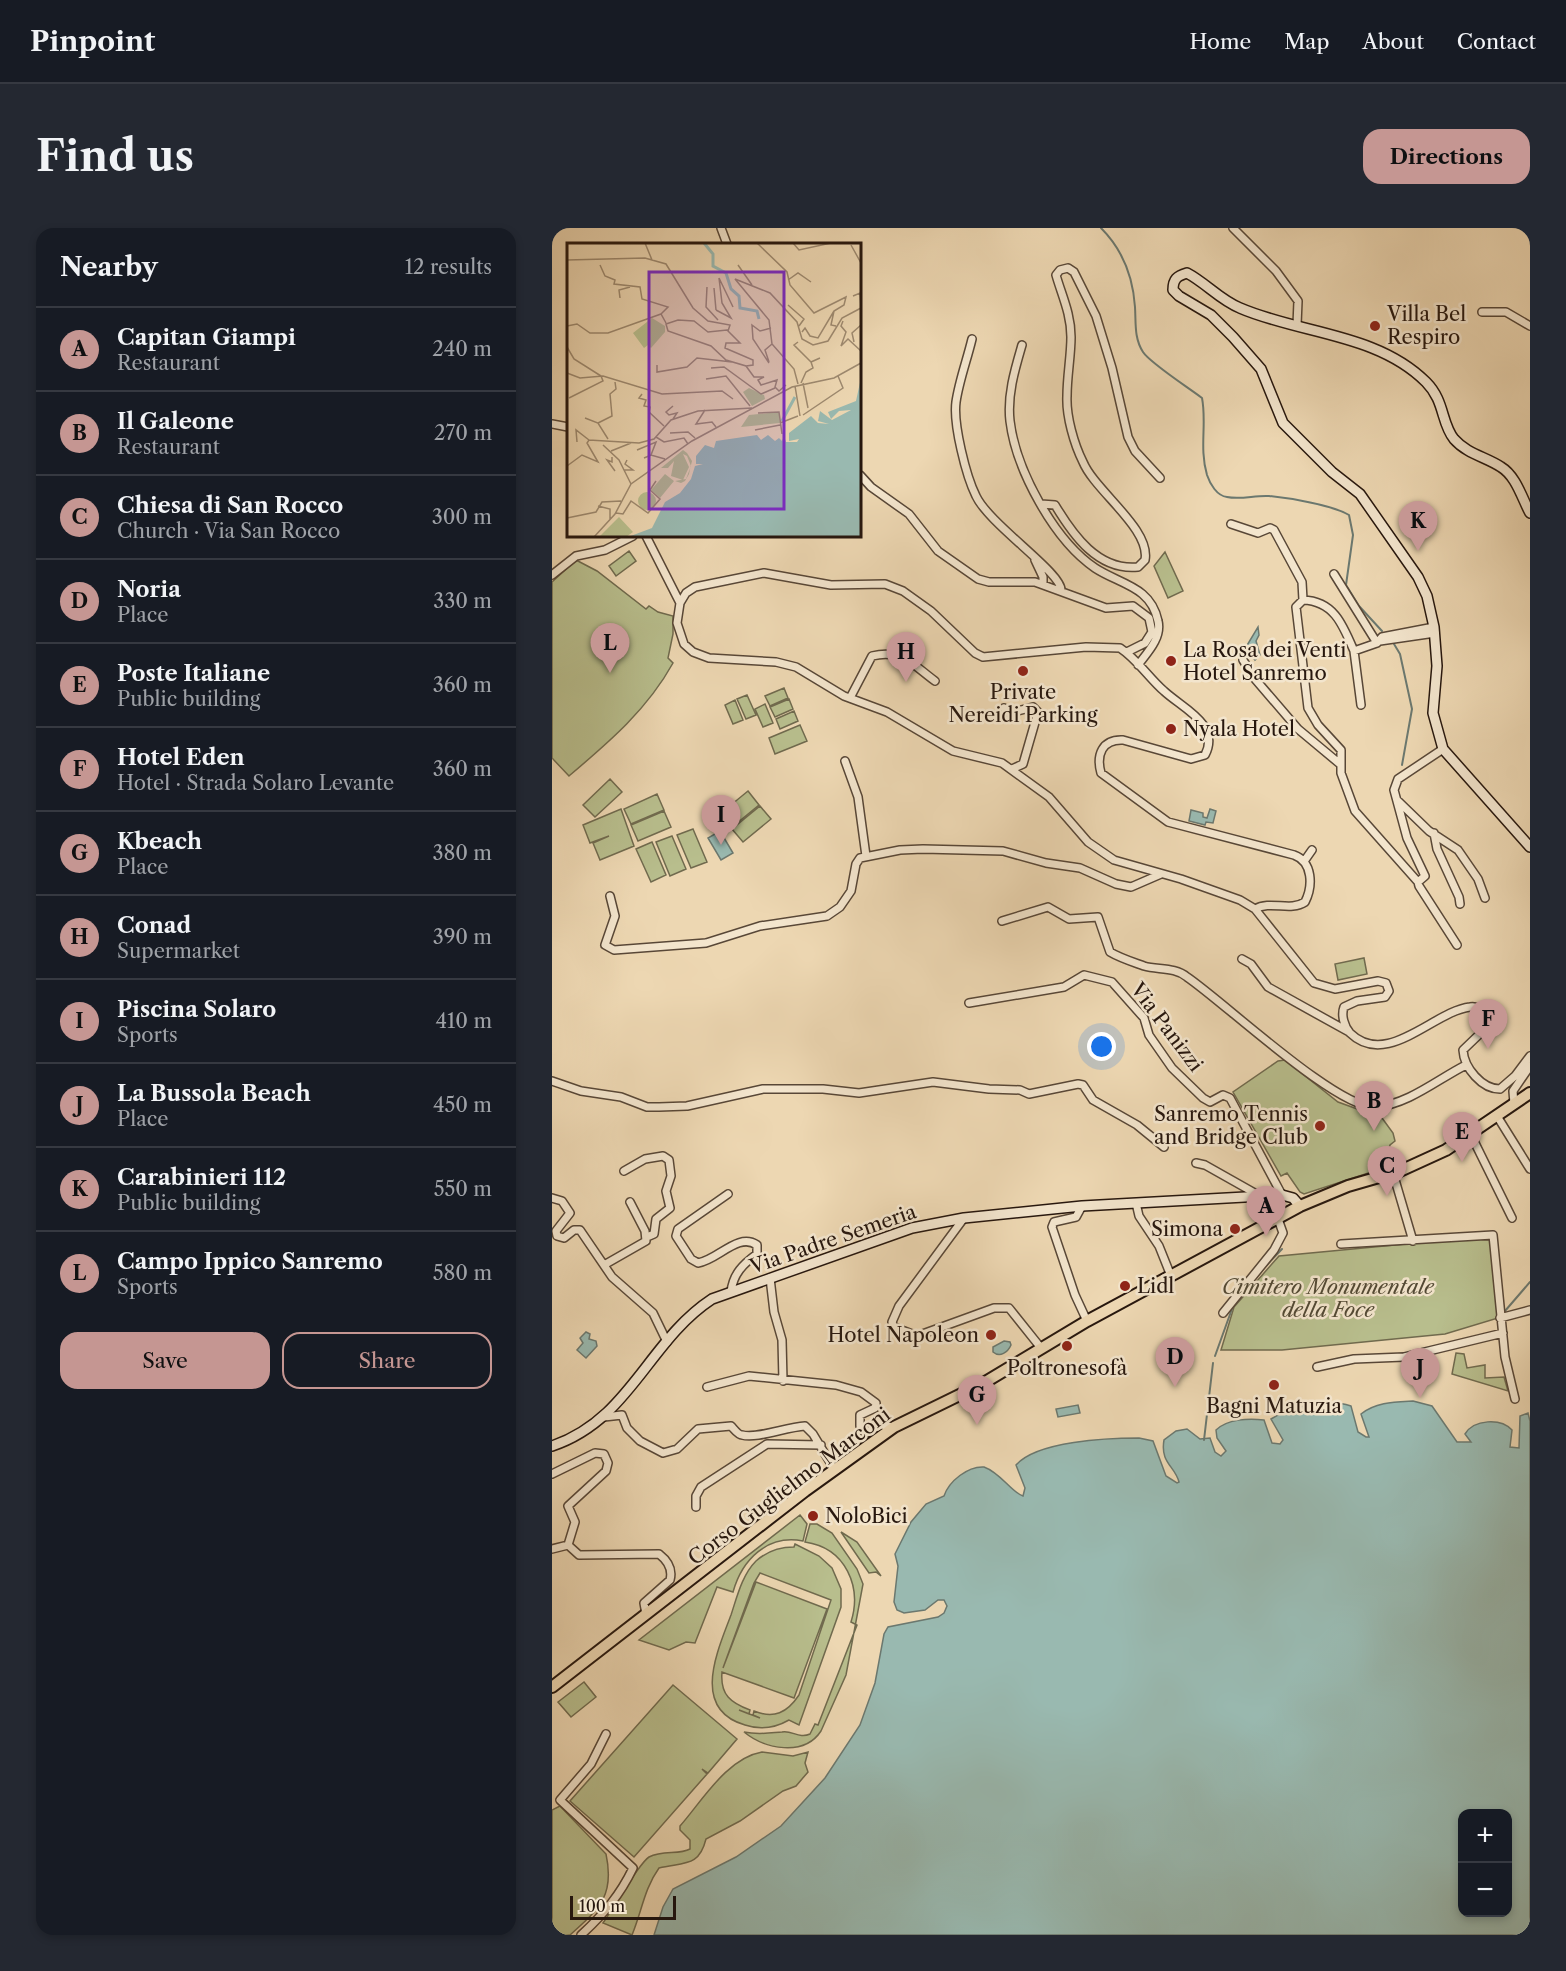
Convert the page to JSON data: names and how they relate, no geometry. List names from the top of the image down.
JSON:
{
  "streets": {
    "main road": ["Via Padre Semeria", "Corso Guglielmo Marconi"],
    "street": ["Via Panizzi"]
  },
  "crossings": [
    ["Via Panizzi", "Via Padre Semeria"]
  ],
  "parks": ["Cimitero Monumentale della Foce"],
  "places": [
    "Villa Bel Respiro",
    "La Rosa dei Venti Hotel Sanremo",
    "Private Nereidi Parking",
    "Nyala Hotel",
    "Sanremo Tennis and Bridge Club",
    "Simona",
    "Lidl",
    "Hotel Napoleon",
    "Poltronesofà",
    "Bagni Matuzia",
    "NoloBici"
  ],
  "scale_bar": "100 m",
  "page": {
    "header": "Pinpoint",
    "nav": [
      "Home",
      "Map",
      "About",
      "Contact"
    ],
    "buttons": [
      "Directions",
      ["Save", "Share"]
    ],
    "title": "Find us",
    "heading": ["Nearby", "12 results"],
    "list": [
      {
        "mark": "A",
        "name": "Capitan Giampi",
        "note": "Restaurant",
        "value": "240 m"
      },
      {
        "mark": "B",
        "name": "Il Galeone",
        "note": "Restaurant",
        "value": "270 m"
      },
      {
        "mark": "C",
        "name": "Chiesa di San Rocco",
        "note": "Church · Via San Rocco",
        "value": "300 m"
      },
      {
        "mark": "D",
        "name": "Noria",
        "note": "Place",
        "value": "330 m"
      },
      {
        "mark": "E",
        "name": "Poste Italiane",
        "note": "Public building",
        "value": "360 m"
      },
      {
        "mark": "F",
        "name": "Hotel Eden",
        "note": "Hotel · Strada Solaro Levante",
        "value": "360 m"
      },
      {
        "mark": "G",
        "name": "Kbeach",
        "note": "Place",
        "value": "380 m"
      },
      {
        "mark": "H",
        "name": "Conad",
        "note": "Supermarket",
        "value": "390 m"
      },
      {
        "mark": "I",
        "name": "Piscina Solaro",
        "note": "Sports",
        "value": "410 m"
      },
      {
        "mark": "J",
        "name": "La Bussola Beach",
        "note": "Place",
        "value": "450 m"
      },
      {
        "mark": "K",
        "name": "Carabinieri 112",
        "note": "Public building",
        "value": "550 m"
      },
      {
        "mark": "L",
        "name": "Campo Ippico Sanremo",
        "note": "Sports",
        "value": "580 m"
      }
    ],
    "pins": [
      "K",
      "L",
      "H",
      "I",
      "F",
      "B",
      "E",
      "C",
      "A",
      "D",
      "J",
      "G"
    ],
    "map_buttons": ["+", "−"],
    "scale": "100 m"
  }
}
